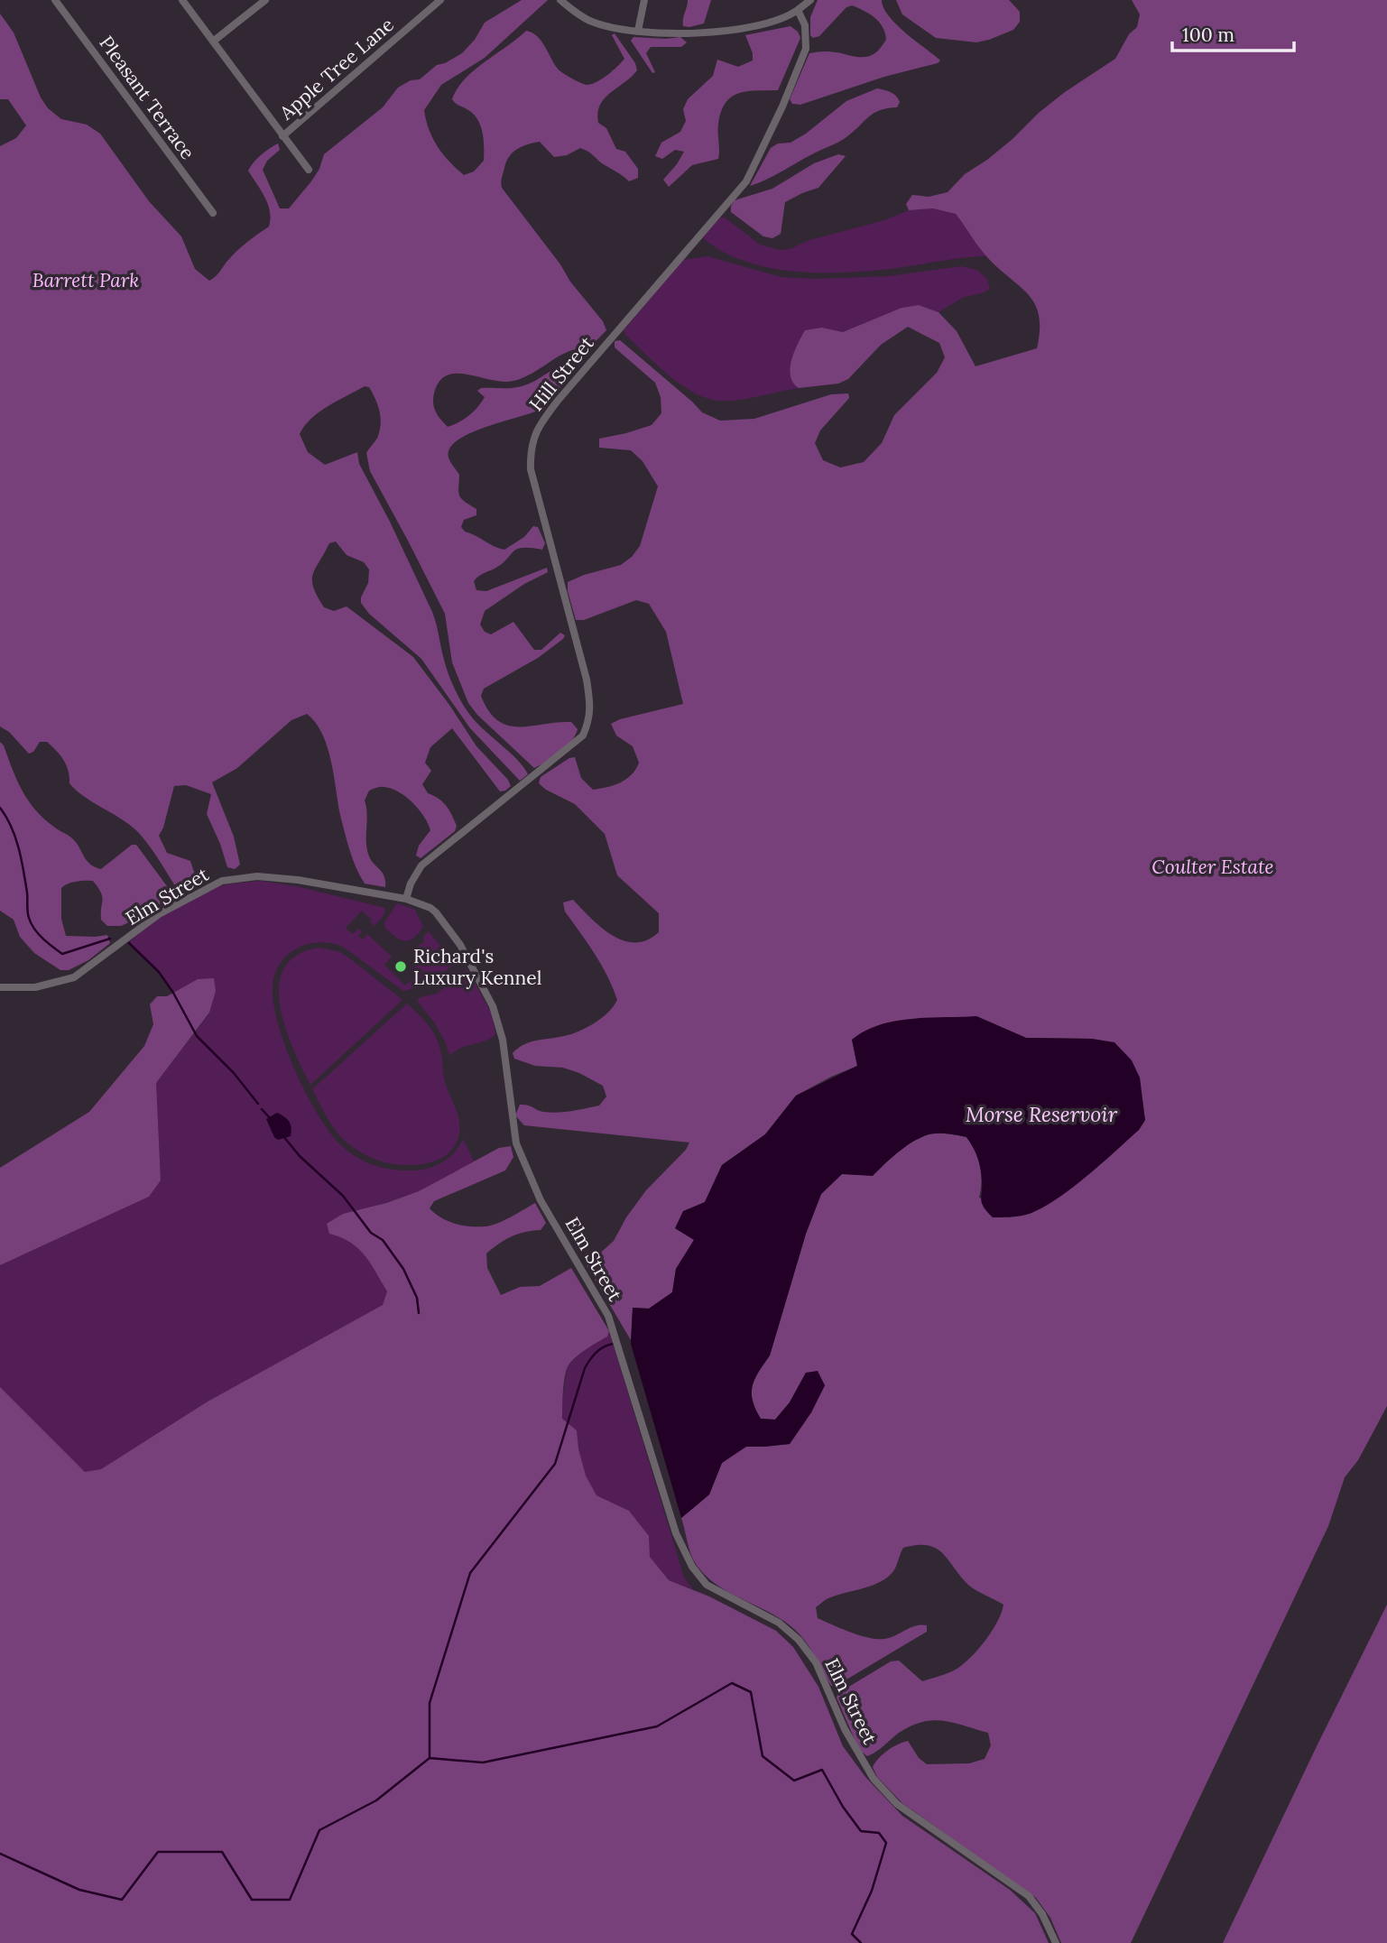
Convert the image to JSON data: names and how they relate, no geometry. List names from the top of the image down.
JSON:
{
  "streets": {
    "street": [
      "Apple Tree Lane",
      "Pleasant Terrace",
      "Hill Street",
      "Elm Street"
    ]
  },
  "crossings": [
    ["Hill Street", "Elm Street"]
  ],
  "water": ["Morse Reservoir"],
  "parks": ["Barrett Park", "Coulter Estate"],
  "places": ["Richard's Luxury Kennel"],
  "scale_bar": "100 m"
}
